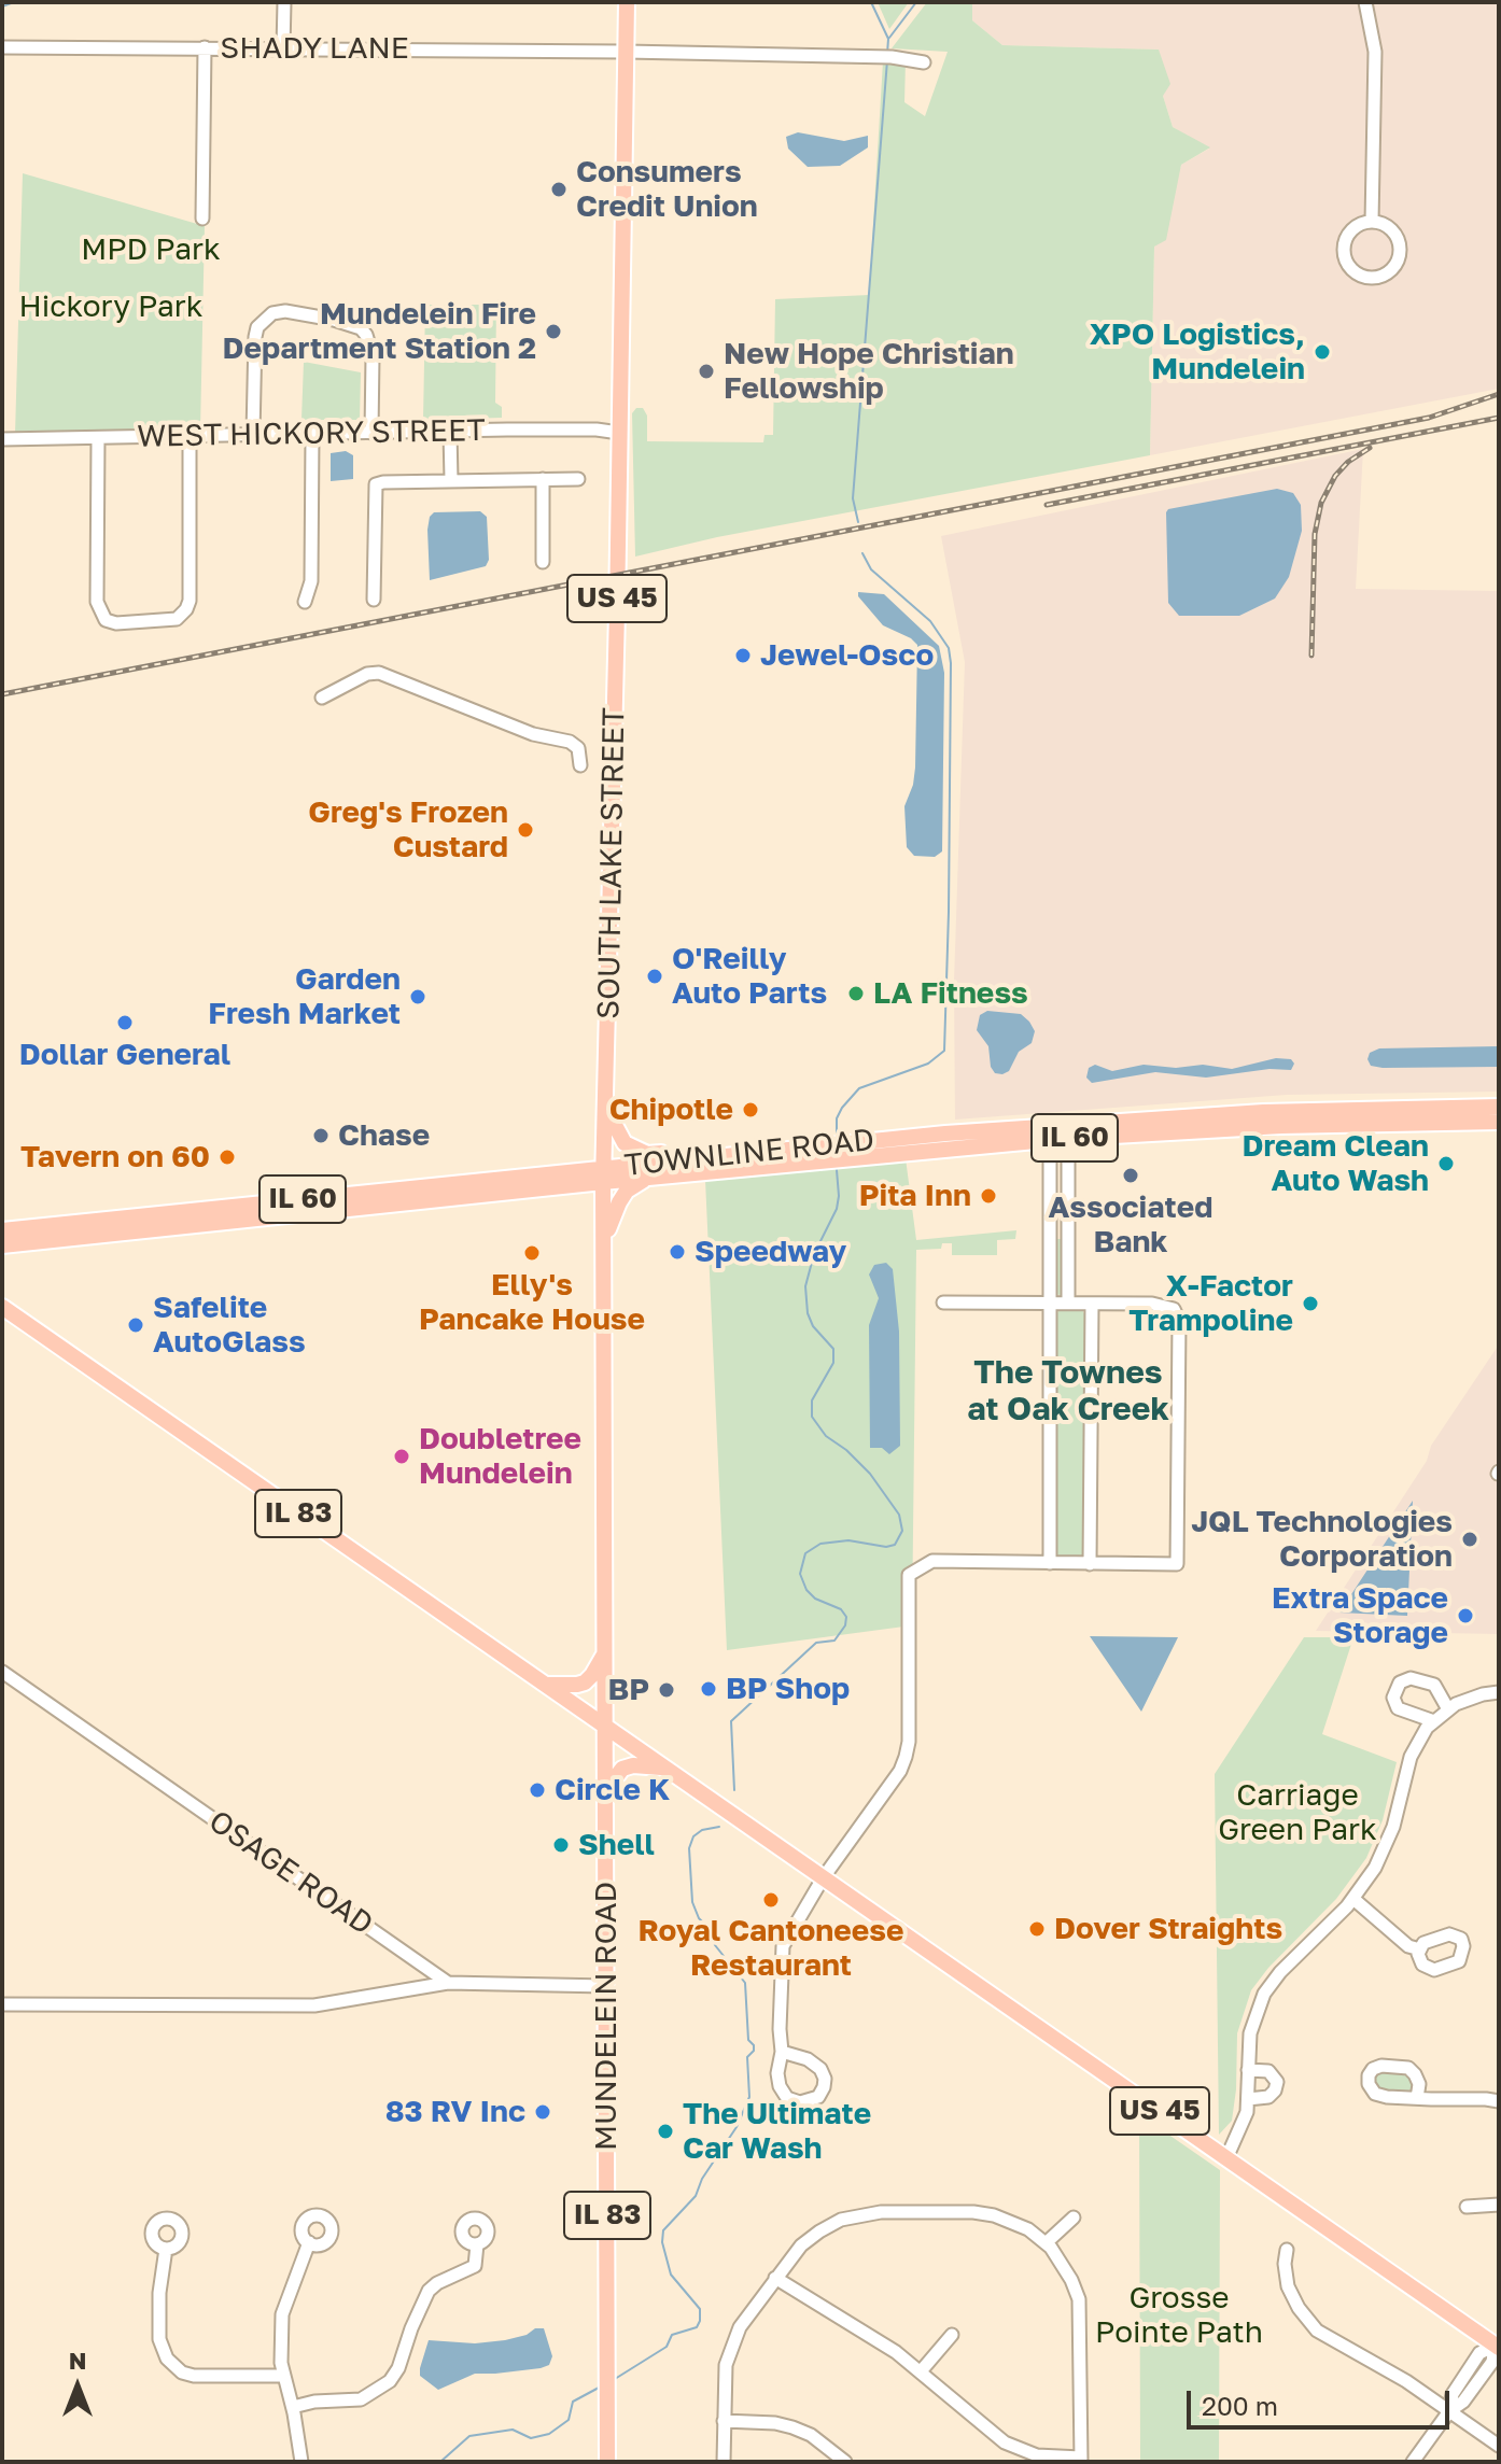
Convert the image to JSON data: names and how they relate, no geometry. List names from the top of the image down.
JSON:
{
  "streets": {
    "main road": [
      "US 45",
      "SOUTH LAKE STREET",
      "IL 60",
      "TOWNLINE ROAD",
      "IL 83",
      "MUNDELEIN ROAD"
    ],
    "street": ["SHADY LANE", "WEST HICKORY STREET", "OSAGE ROAD"]
  },
  "crossings": [
    ["SHADY LANE", "SOUTH LAKE STREET"],
    ["WEST HICKORY STREET", "SOUTH LAKE STREET"],
    ["US 45", "SOUTH LAKE STREET"],
    ["US 45", "IL 83"],
    ["US 45", "MUNDELEIN ROAD"],
    ["SOUTH LAKE STREET", "TOWNLINE ROAD"],
    ["SOUTH LAKE STREET", "IL 83"],
    ["SOUTH LAKE STREET", "MUNDELEIN ROAD"],
    ["IL 83", "MUNDELEIN ROAD"]
  ],
  "districts": ["The Townes at Oak Creek"],
  "parks": [
    "MPD Park",
    "Hickory Park",
    "Carriage Green Park",
    "Grosse Pointe Path"
  ],
  "places": [
    "Consumers Credit Union",
    "Mundelein Fire Department Station 2",
    "XPO Logistics, Mundelein",
    "New Hope Christian Fellowship",
    "Jewel-Osco",
    "Greg's Frozen Custard",
    "O'Reilly Auto Parts",
    "LA Fitness",
    "Garden Fresh Market",
    "Dollar General",
    "Chipotle",
    "Chase",
    "Tavern on 60",
    "Dream Clean Auto Wash",
    "Associated Bank",
    "Pita Inn",
    "Speedway",
    "Elly's Pancake House",
    "X-Factor Trampoline",
    "Safelite AutoGlass",
    "Doubletree Mundelein",
    "JQL Technologies Corporation",
    "Extra Space Storage",
    "BP Shop",
    "BP",
    "Circle K",
    "Shell",
    "Royal Cantoneese Restaurant",
    "Dover Straights",
    "83 RV Inc",
    "The Ultimate Car Wash"
  ],
  "scale_bar": "200 m",
  "north": "top"
}
